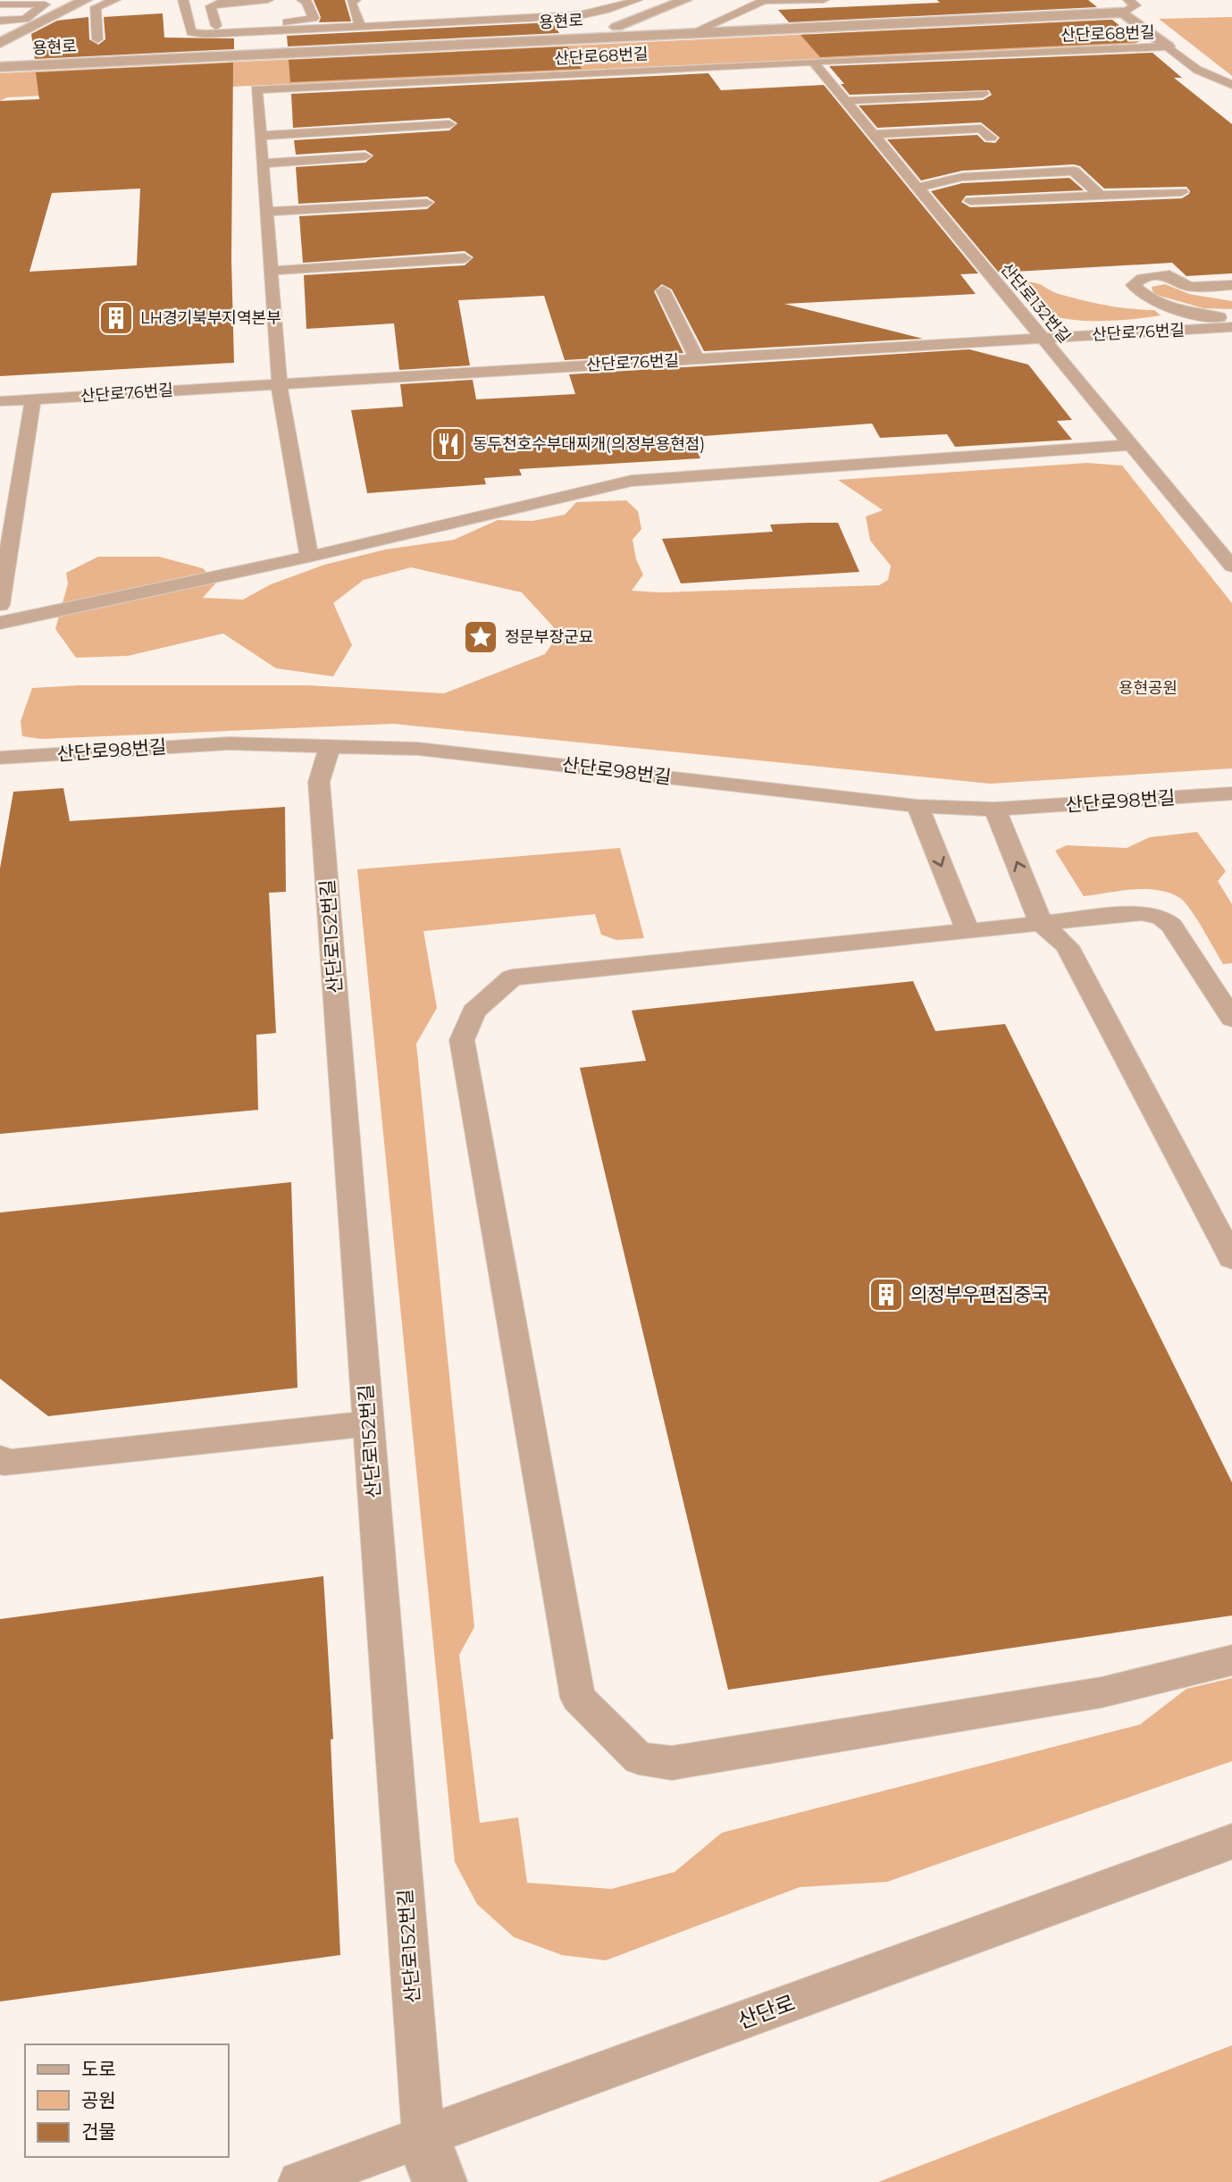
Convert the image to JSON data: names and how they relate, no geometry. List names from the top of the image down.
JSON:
{
  "streets": {
    "street": ["용현로"],
    "lane": [
      "산단로68번길",
      "산단로132번길",
      "산단로76번길",
      "산단로98번길",
      "산단로152번길",
      "산단로"
    ]
  },
  "crossings": [
    ["산단로68번길", "산단로132번길"],
    ["산단로68번길", "산단로76번길"],
    ["산단로132번길", "산단로76번길"],
    ["산단로98번길", "산단로152번길"],
    ["산단로152번길", "산단로"]
  ],
  "parks": ["용현공원"],
  "places": {
    "building": ["LH경기북부지역본부", "의정부우편집중국"],
    "restaurant": ["동두천호수부대찌개(의정부용현점)"],
    "place": ["정문부장군묘"]
  },
  "legend": ["도로", "공원", "건물"]
}
